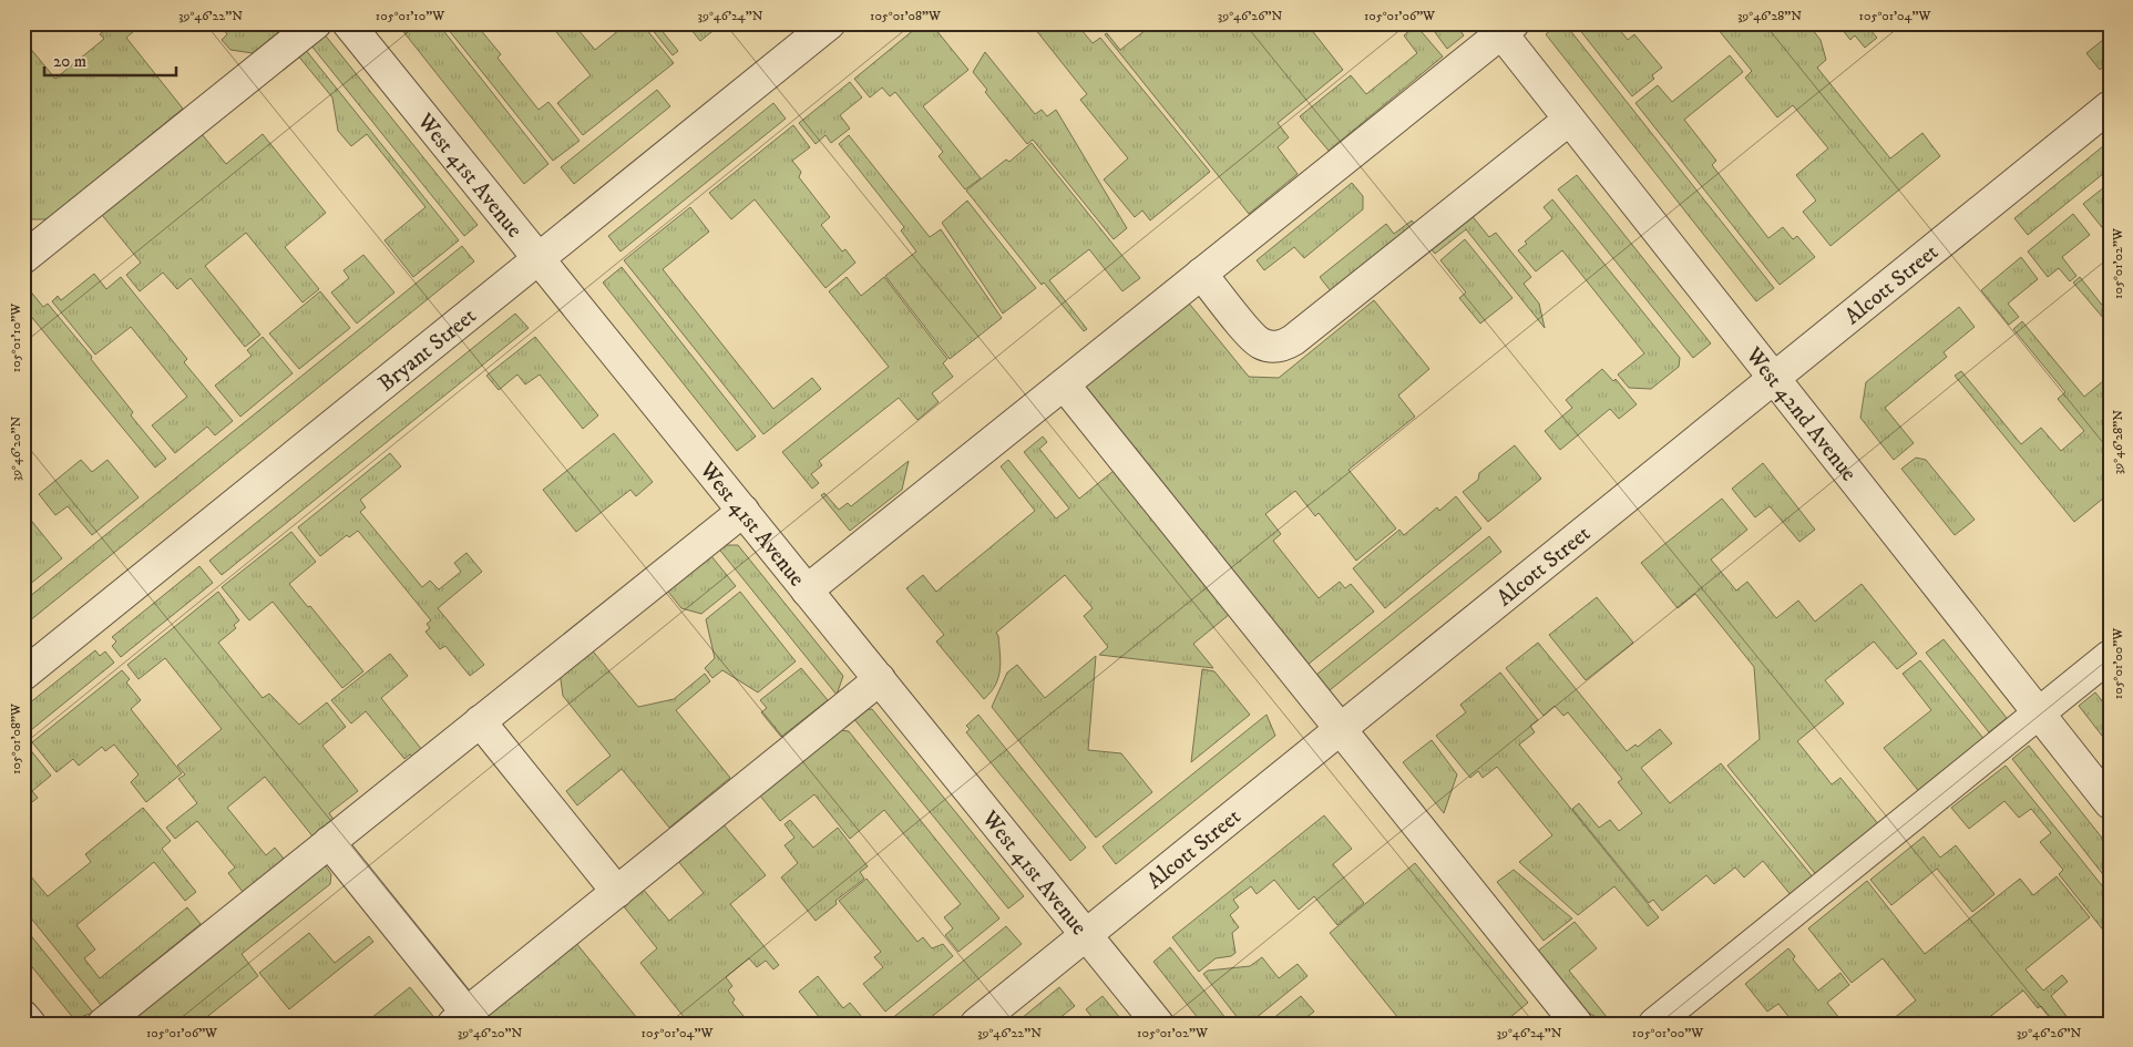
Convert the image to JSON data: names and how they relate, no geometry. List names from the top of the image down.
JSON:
{
  "streets": {
    "street": [
      "West 41st Avenue",
      "Alcott Street",
      "Bryant Street",
      "West 42nd Avenue"
    ]
  },
  "crossings": [
    ["West 41st Avenue", "Alcott Street"],
    ["West 41st Avenue", "Bryant Street"],
    ["Alcott Street", "West 42nd Avenue"]
  ],
  "scale_bar": "20 m",
  "coordinates": [
    "39°46'22\"N",
    "105°01'10\"W",
    "39°46'24\"N",
    "105°01'08\"W",
    "39°46'26\"N",
    "105°01'06\"W",
    "39°46'28\"N",
    "105°01'04\"W",
    "105°01'02\"W",
    "39°46'20\"N",
    "105°01'00\"W"
  ]
}
